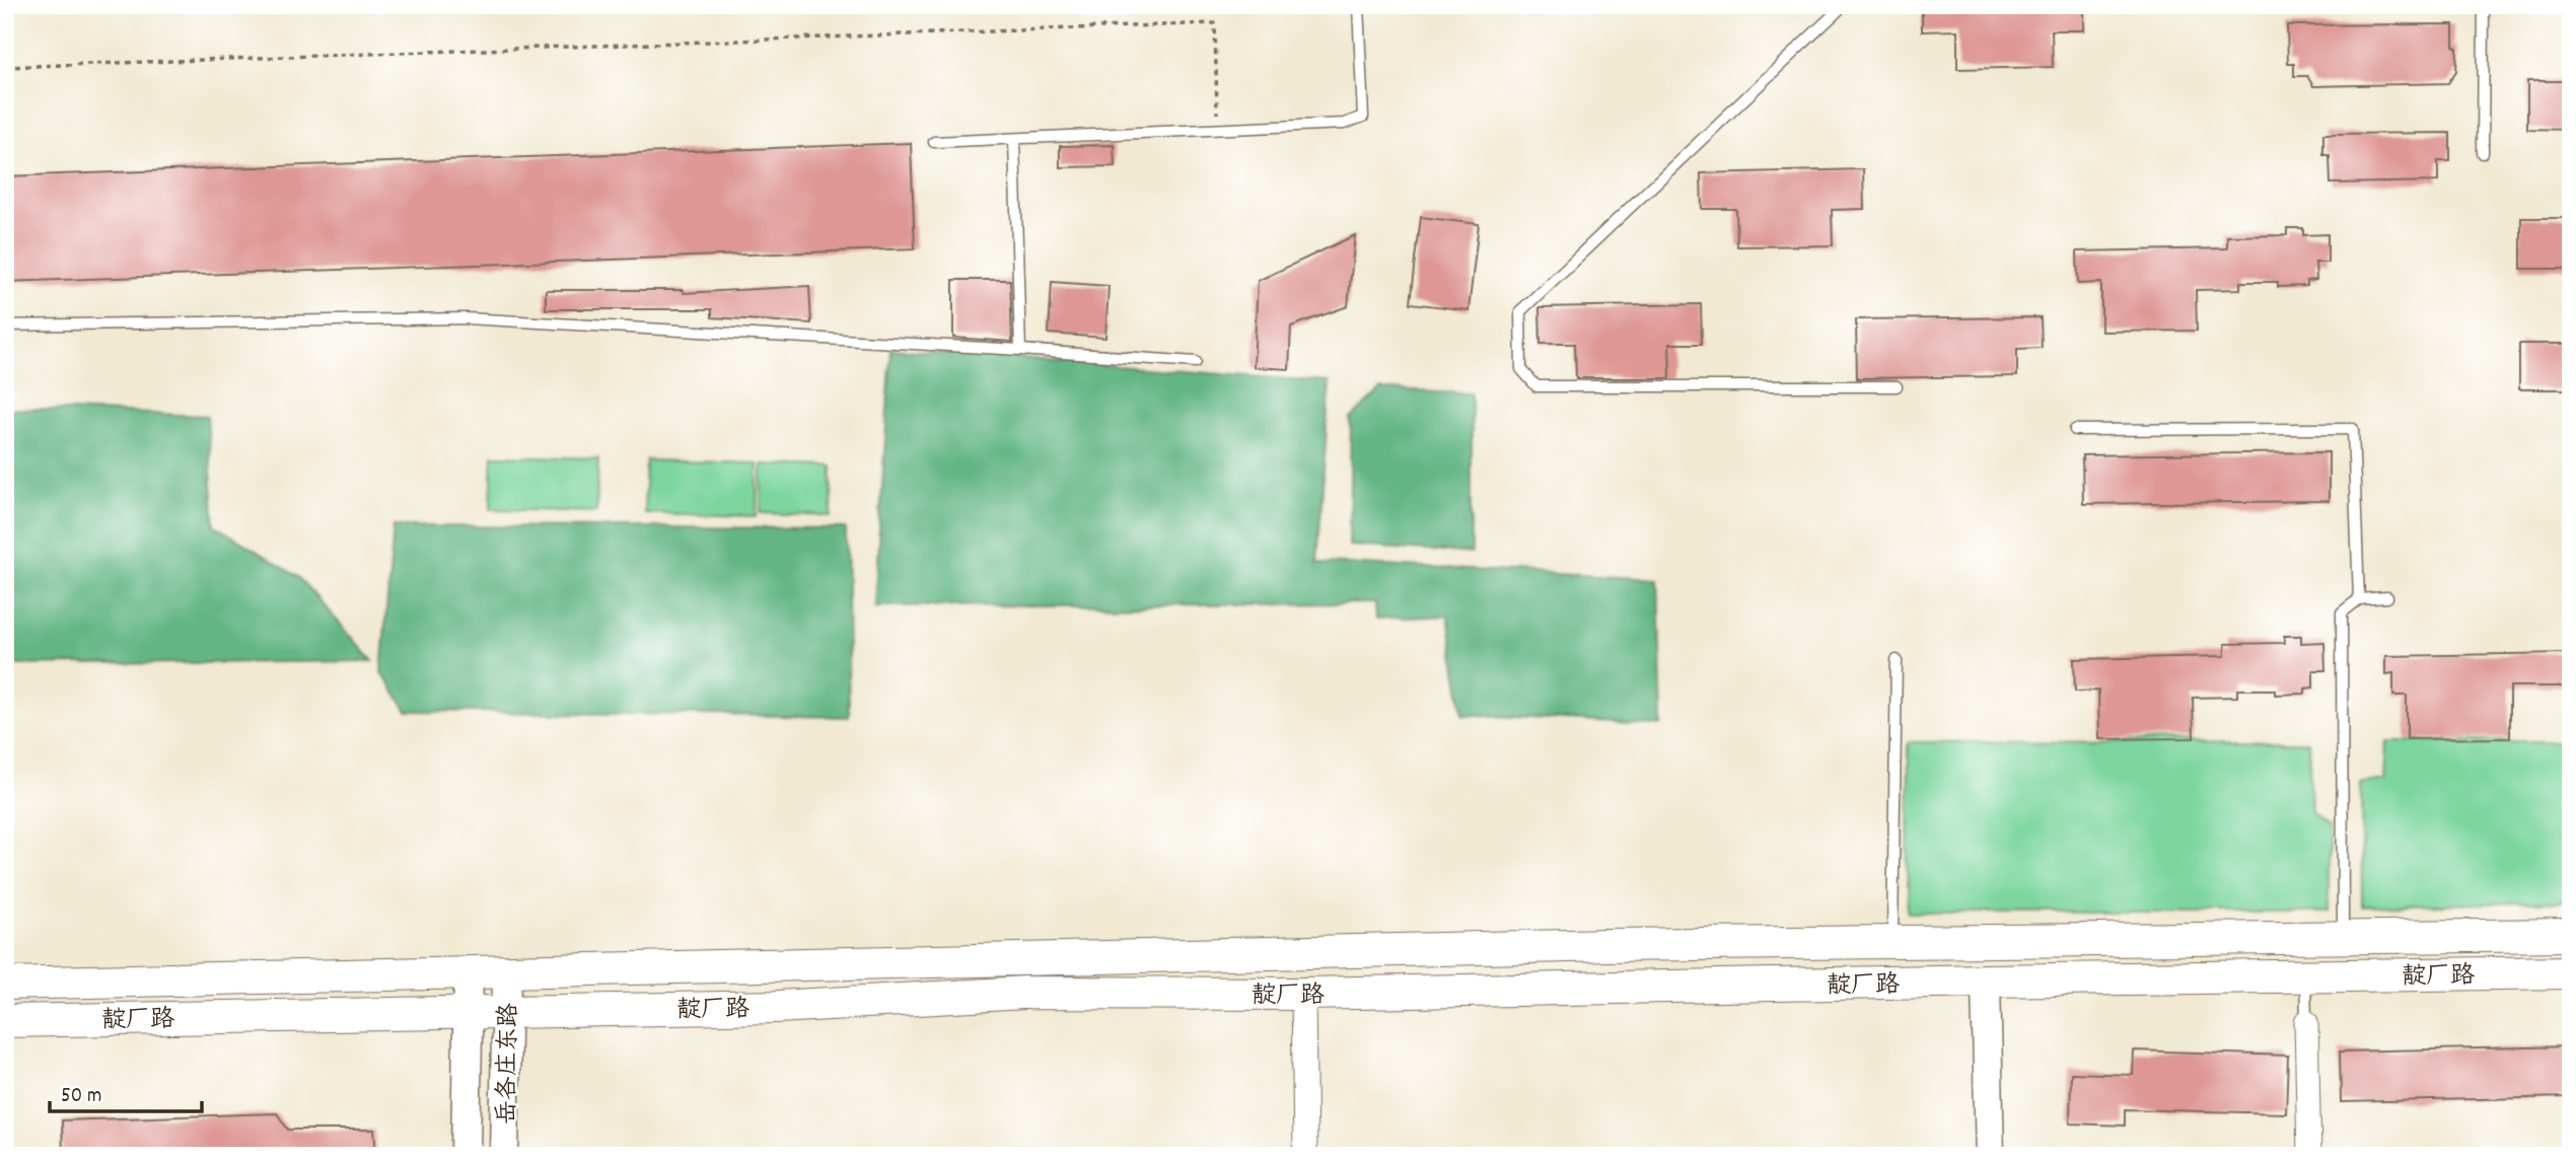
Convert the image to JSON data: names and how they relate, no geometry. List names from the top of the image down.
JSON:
{
  "streets": {
    "main road": ["靛厂路"],
    "street": ["岳各庄东路"]
  },
  "crossings": [
    ["靛厂路", "岳各庄东路"]
  ],
  "scale_bar": "50 m"
}
